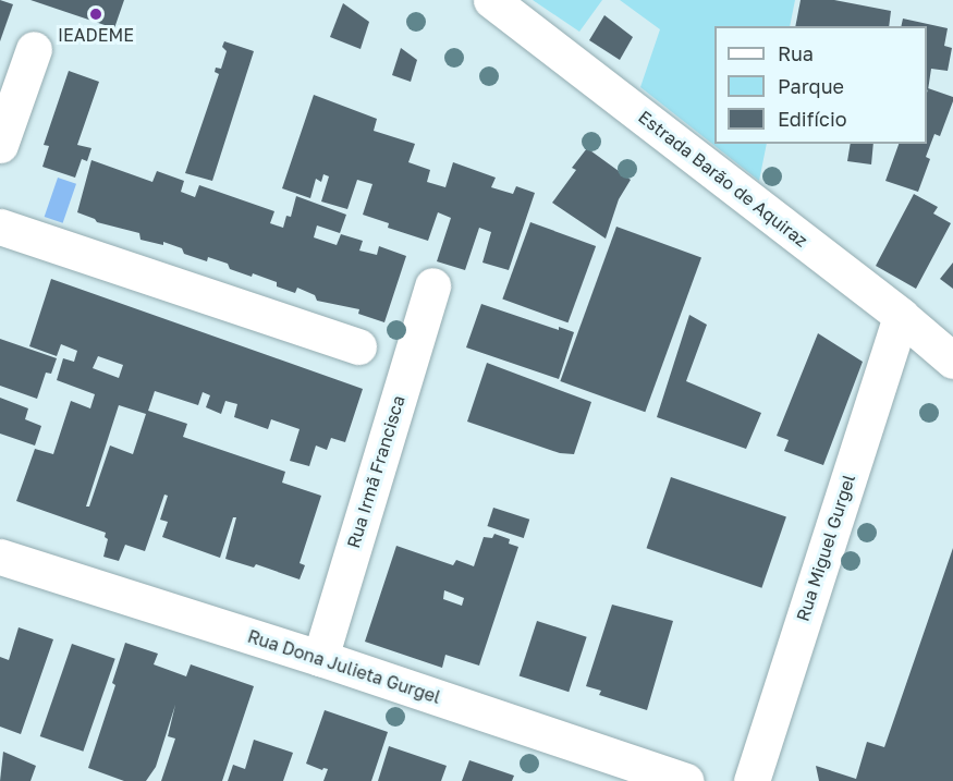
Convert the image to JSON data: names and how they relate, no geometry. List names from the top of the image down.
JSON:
{
  "streets": {
    "street": [
      "Estrada Barão de Aquiraz",
      "Rua Irmã Francisca",
      "Rua Miguel Gurgel",
      "Rua Dona Julieta Gurgel"
    ]
  },
  "crossings": [
    ["Estrada Barão de Aquiraz", "Rua Miguel Gurgel"],
    ["Rua Irmã Francisca", "Rua Dona Julieta Gurgel"]
  ],
  "places": ["IEADEME"],
  "legend": ["Rua", "Parque", "Edifício"]
}
